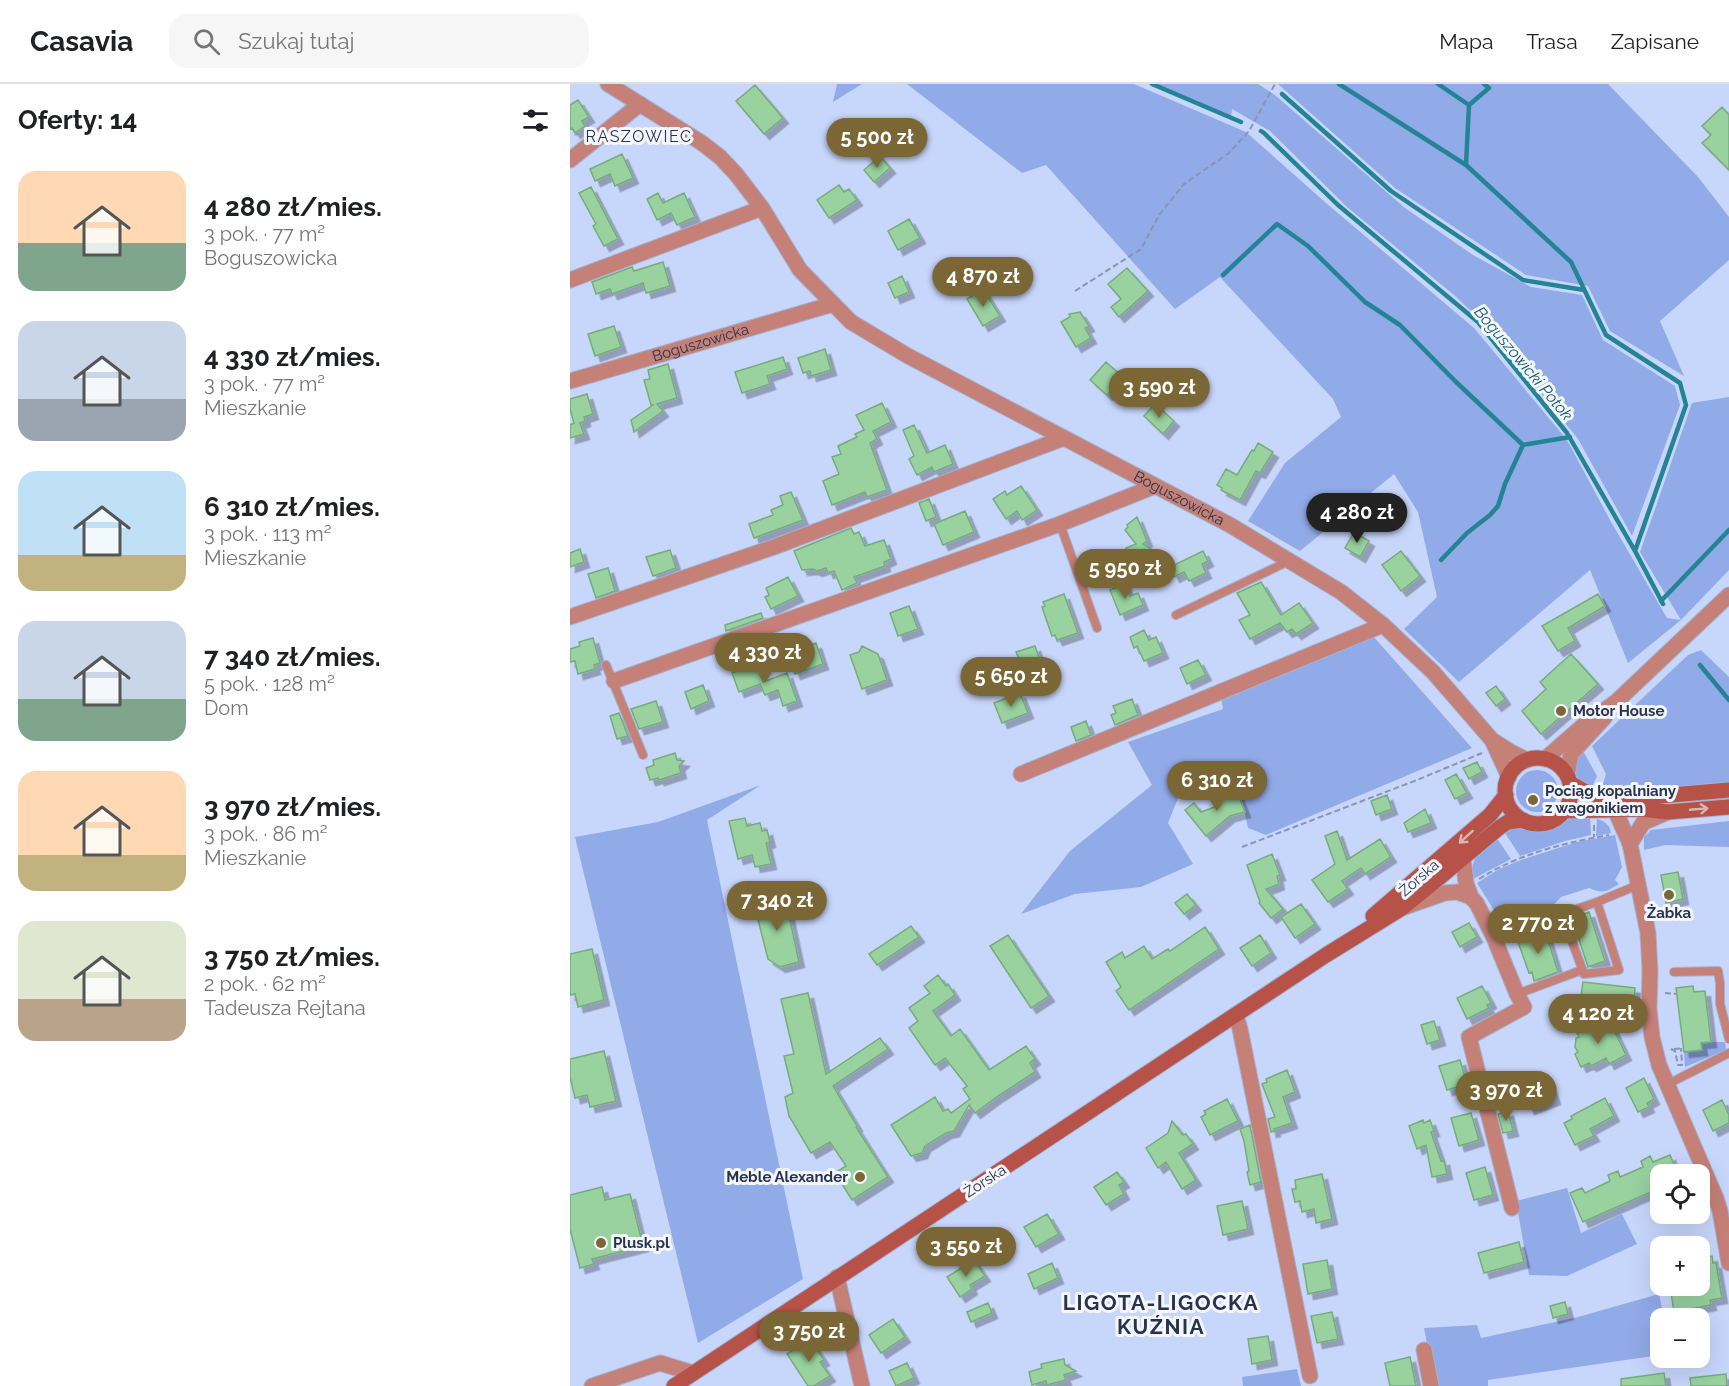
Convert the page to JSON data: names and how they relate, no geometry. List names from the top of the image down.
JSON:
{
  "streets": {
    "main road": ["Żorska"],
    "street": ["Boguszowicka"]
  },
  "crossings": [
    ["Boguszowicka", "Żorska"]
  ],
  "districts": ["RASZOWIEC", "LIGOTA-LIGOCKA KUŹNIA"],
  "water": ["Boguszowicki Potok"],
  "places": [
    "Motor House",
    "Pociąg kopalniany z wagonikiem",
    "Żabka",
    "Meble Alexander",
    "Plusk.pl"
  ],
  "page": {
    "header": "Casavia",
    "search": "Szukaj tutaj",
    "nav": ["Mapa", "Trasa", "Zapisane"],
    "heading": "Oferty: 14",
    "price": [
      "5 500 zł",
      "4 870 zł",
      "3 590 zł",
      "4 280 zł",
      "5 950 zł",
      "4 330 zł",
      "5 650 zł",
      "6 310 zł",
      "7 340 zł",
      "2 770 zł",
      "4 120 zł",
      "3 970 zł",
      "3 550 zł",
      "3 750 zł"
    ],
    "list": [
      {
        "name": "4 280 zł/mies.",
        "note": "3 pok. · 77 m² · Boguszowicka"
      },
      {
        "name": "4 330 zł/mies.",
        "note": "3 pok. · 77 m² · Mieszkanie"
      },
      {
        "name": "6 310 zł/mies.",
        "note": "3 pok. · 113 m² · Mieszkanie"
      },
      {
        "name": "7 340 zł/mies.",
        "note": "5 pok. · 128 m² · Dom"
      },
      {
        "name": "3 970 zł/mies.",
        "note": "3 pok. · 86 m² · Mieszkanie"
      },
      {
        "name": "3 750 zł/mies.",
        "note": "2 pok. · 62 m² · Tadeusza Rejtana"
      }
    ],
    "map_buttons": ["+", "−"]
  }
}
